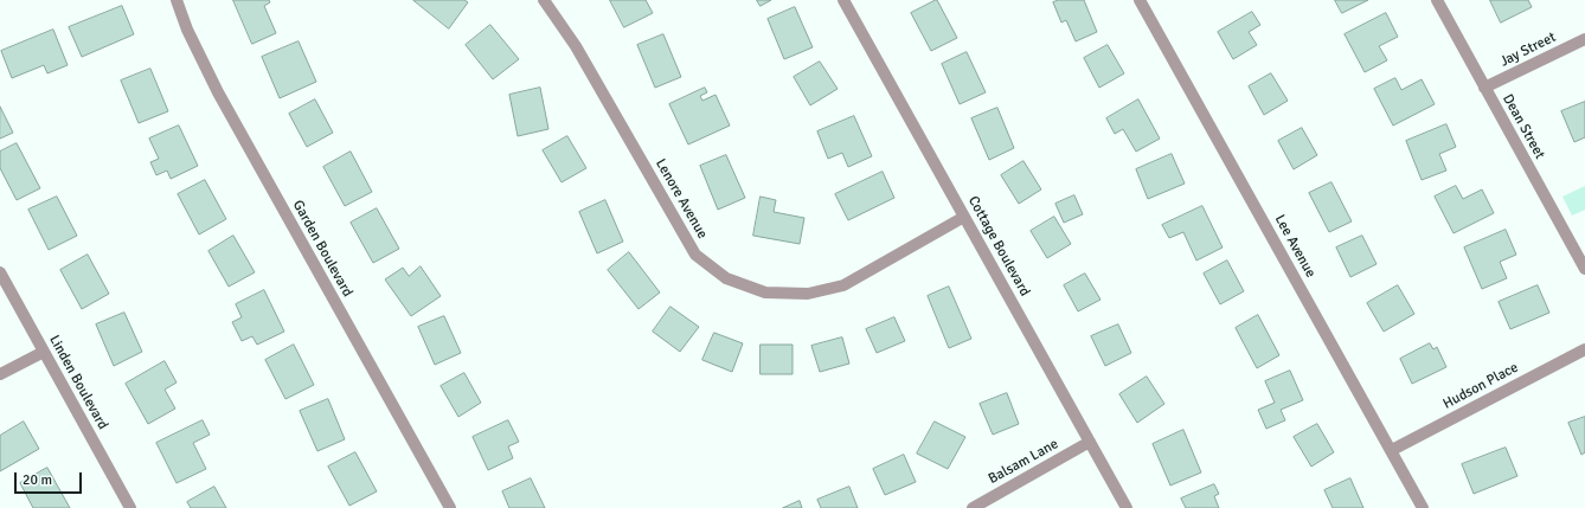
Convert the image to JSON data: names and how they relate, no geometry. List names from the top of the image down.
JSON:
{
  "streets": {
    "street": [
      "Jay Street",
      "Dean Street",
      "Lenore Avenue",
      "Cottage Boulevard",
      "Lee Avenue",
      "Garden Boulevard",
      "Linden Boulevard",
      "Hudson Place",
      "Balsam Lane"
    ]
  },
  "crossings": [
    ["Jay Street", "Dean Street"],
    ["Lenore Avenue", "Cottage Boulevard"],
    ["Cottage Boulevard", "Balsam Lane"],
    ["Lee Avenue", "Hudson Place"]
  ],
  "scale_bar": "20 m"
}
